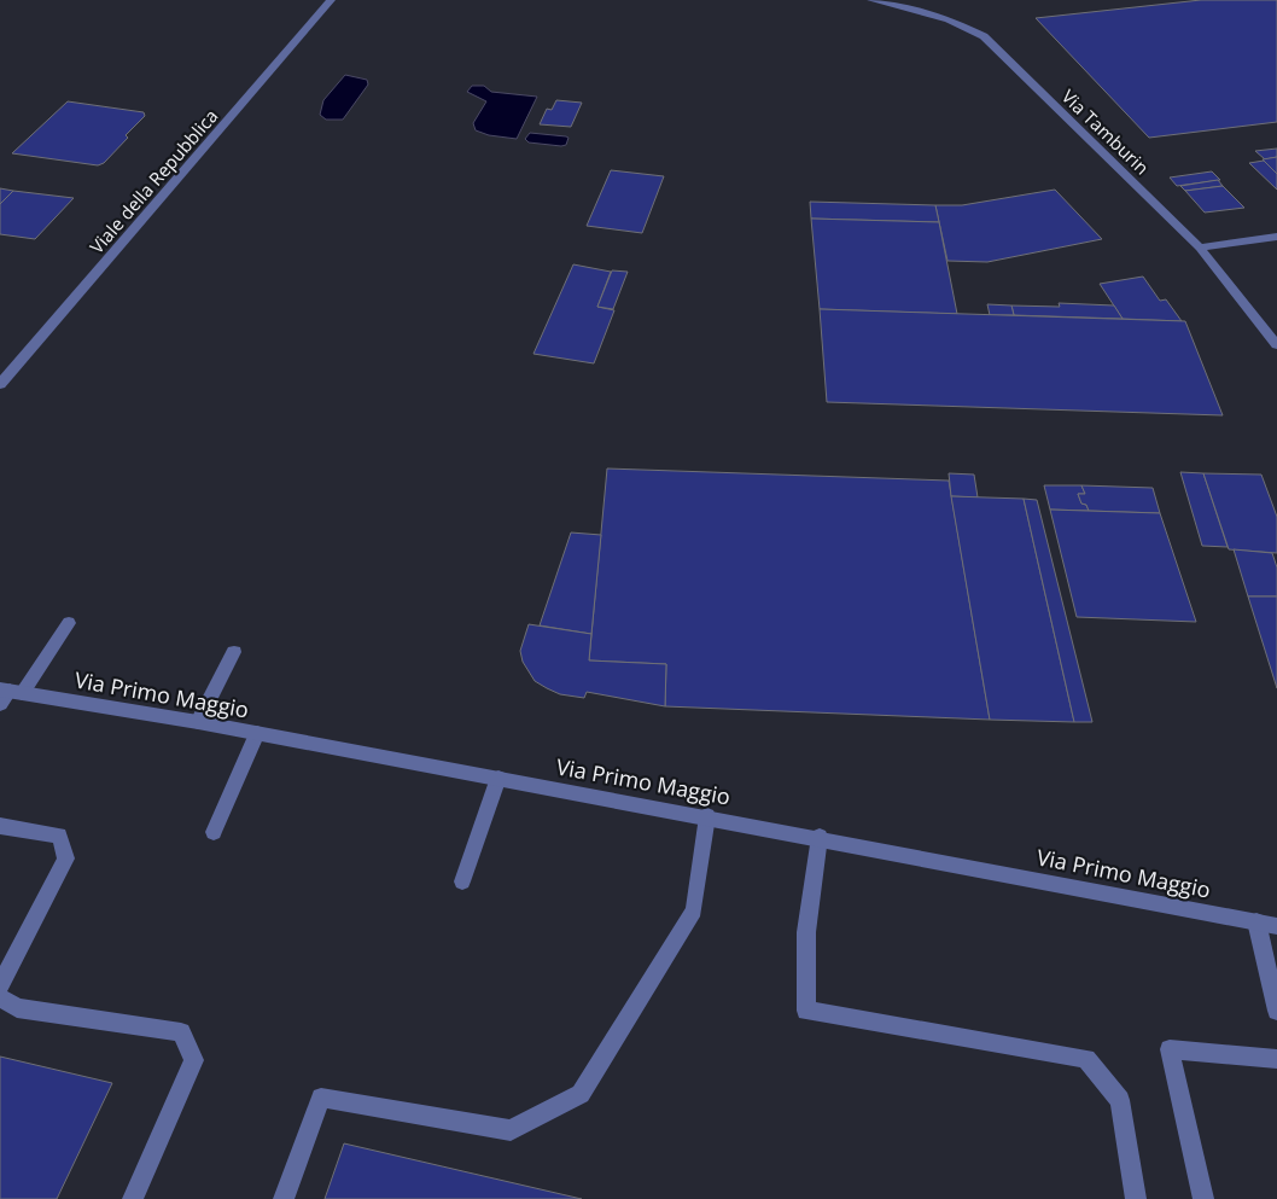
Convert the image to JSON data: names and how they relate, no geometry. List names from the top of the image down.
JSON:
{
  "streets": {
    "street": ["Via Tamburin", "Viale della Repubblica", "Via Primo Maggio"]
  }
}
